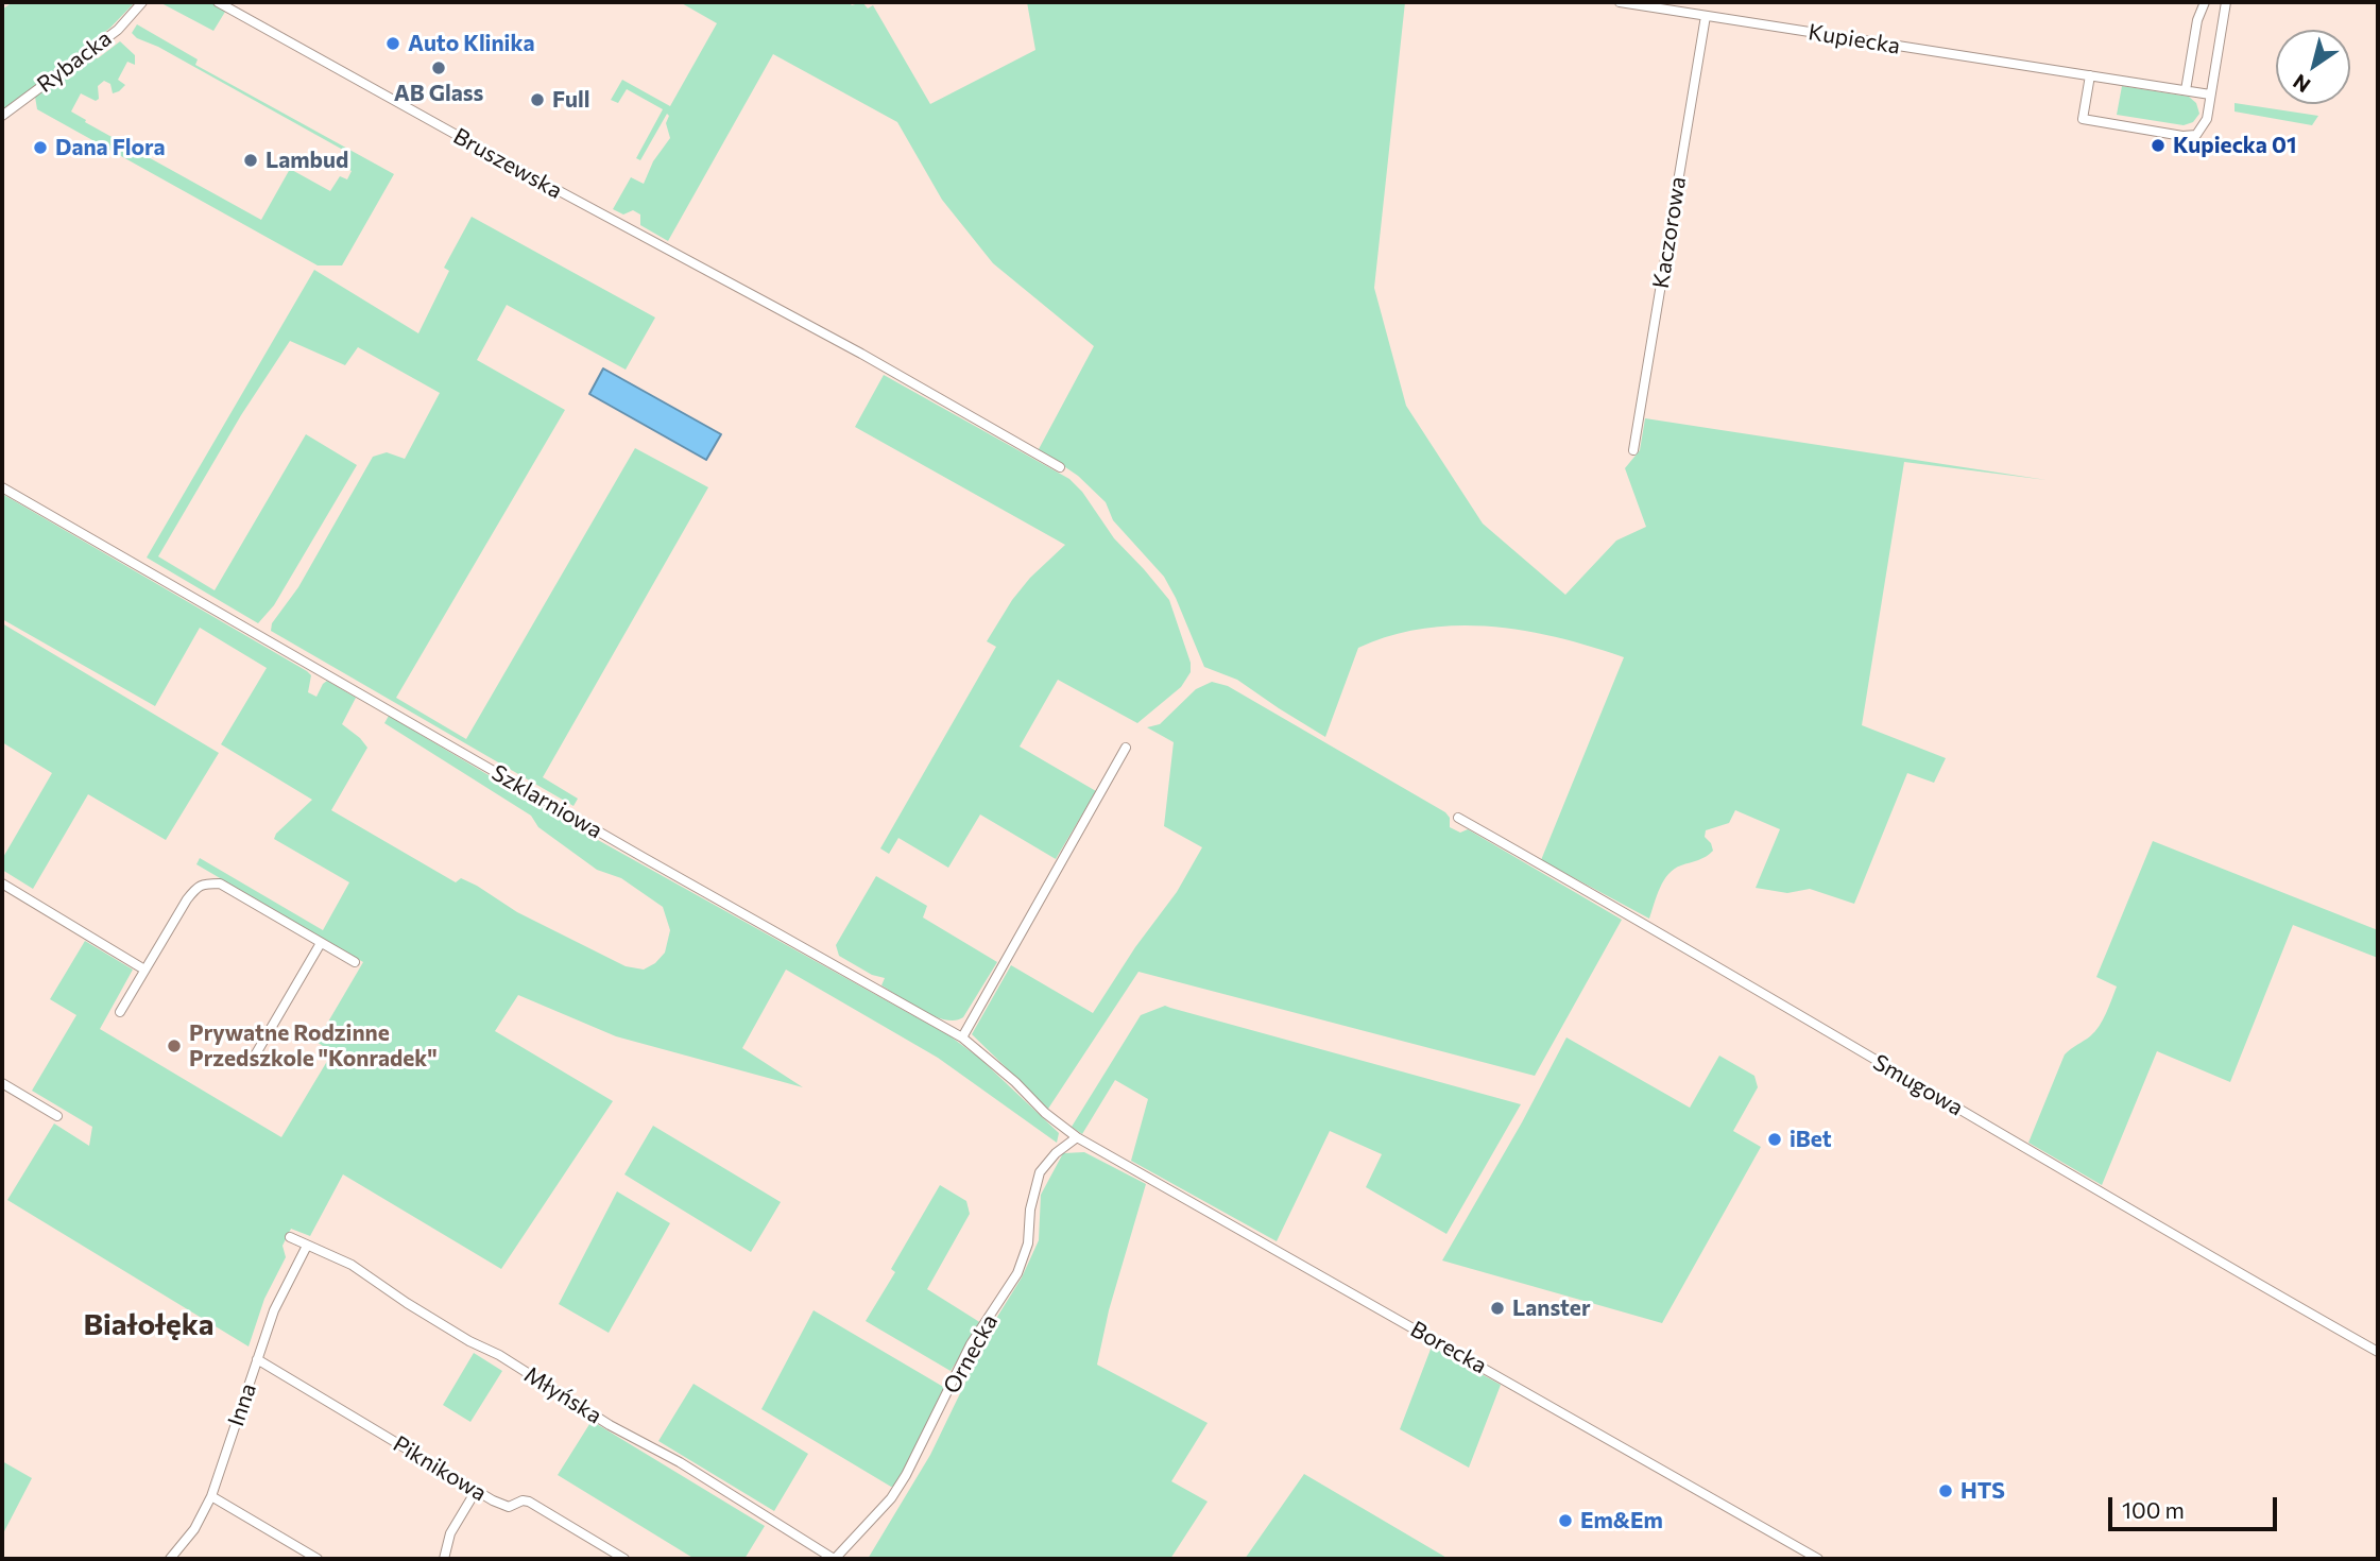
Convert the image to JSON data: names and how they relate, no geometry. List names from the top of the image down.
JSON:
{
  "streets": {
    "street": [
      "Kupiecka",
      "Rybacka",
      "Bruszewska",
      "Kaczorowa",
      "Szklarniowa",
      "Smugowa",
      "Borecka",
      "Ornecka",
      "Młyńska",
      "Inna",
      "Piknikowa"
    ]
  },
  "crossings": [
    ["Kupiecka", "Kaczorowa"],
    ["Szklarniowa", "Borecka"],
    ["Szklarniowa", "Ornecka"],
    ["Borecka", "Ornecka"],
    ["Ornecka", "Młyńska"],
    ["Młyńska", "Inna"],
    ["Inna", "Piknikowa"]
  ],
  "districts": ["Białołęka"],
  "places": [
    "Auto Klinika",
    "AB Glass",
    "Full",
    "Kupiecka 01",
    "Dana Flora",
    "Lambud",
    "Prywatne Rodzinne Przedszkole \"Konradek\"",
    "iBet",
    "Lanster",
    "HTS",
    "Em&Em"
  ],
  "scale_bar": "100 m",
  "north": "bottom left"
}
